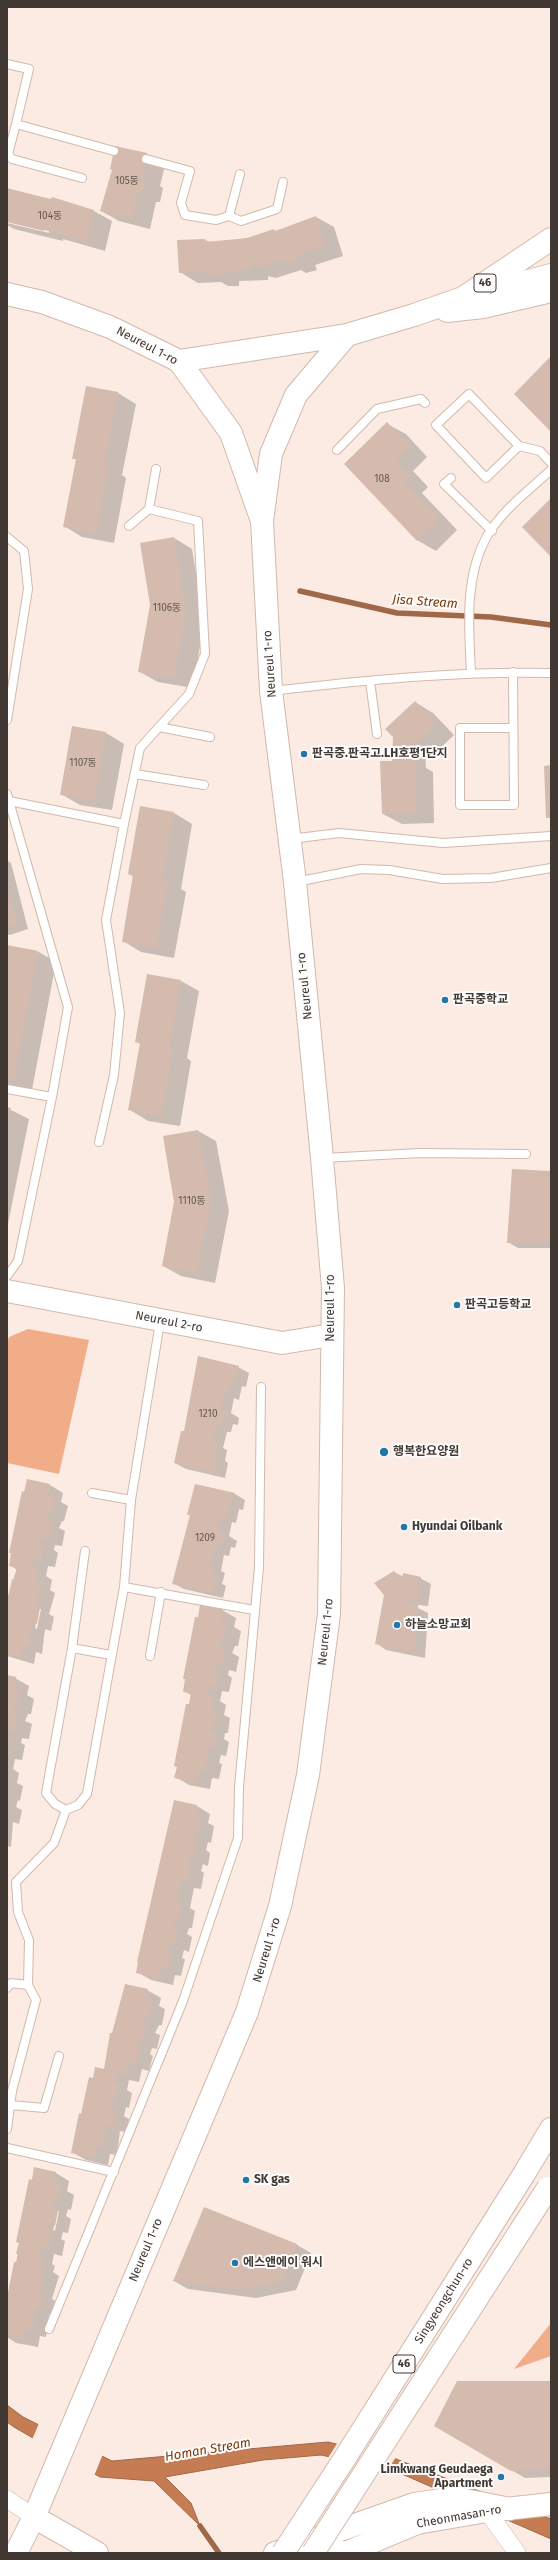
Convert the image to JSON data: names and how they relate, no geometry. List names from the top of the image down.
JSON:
{
  "streets": {
    "main road": [
      "46",
      "Neureul 1-ro",
      "Neureul 2-ro",
      "Singyeongchun-ro",
      "Cheonmasan-ro"
    ]
  },
  "crossings": [
    ["Neureul 1-ro", "Neureul 2-ro"]
  ],
  "water": ["Jisa Stream", "Homan Stream"],
  "places": [
    "판곡중.판곡고.LH호평1단지",
    "판곡중학교",
    "판곡고등학교",
    "행복한요양원",
    "Hyundai Oilbank",
    "하늘소망교회",
    "SK gas",
    "에스앤에이 워시",
    "Limkwang Geudaega Apartment"
  ],
  "house_numbers": [
    "105동",
    "104동",
    "108",
    "1106동",
    "1107동",
    "1110동",
    "1210",
    "1209"
  ]
}
